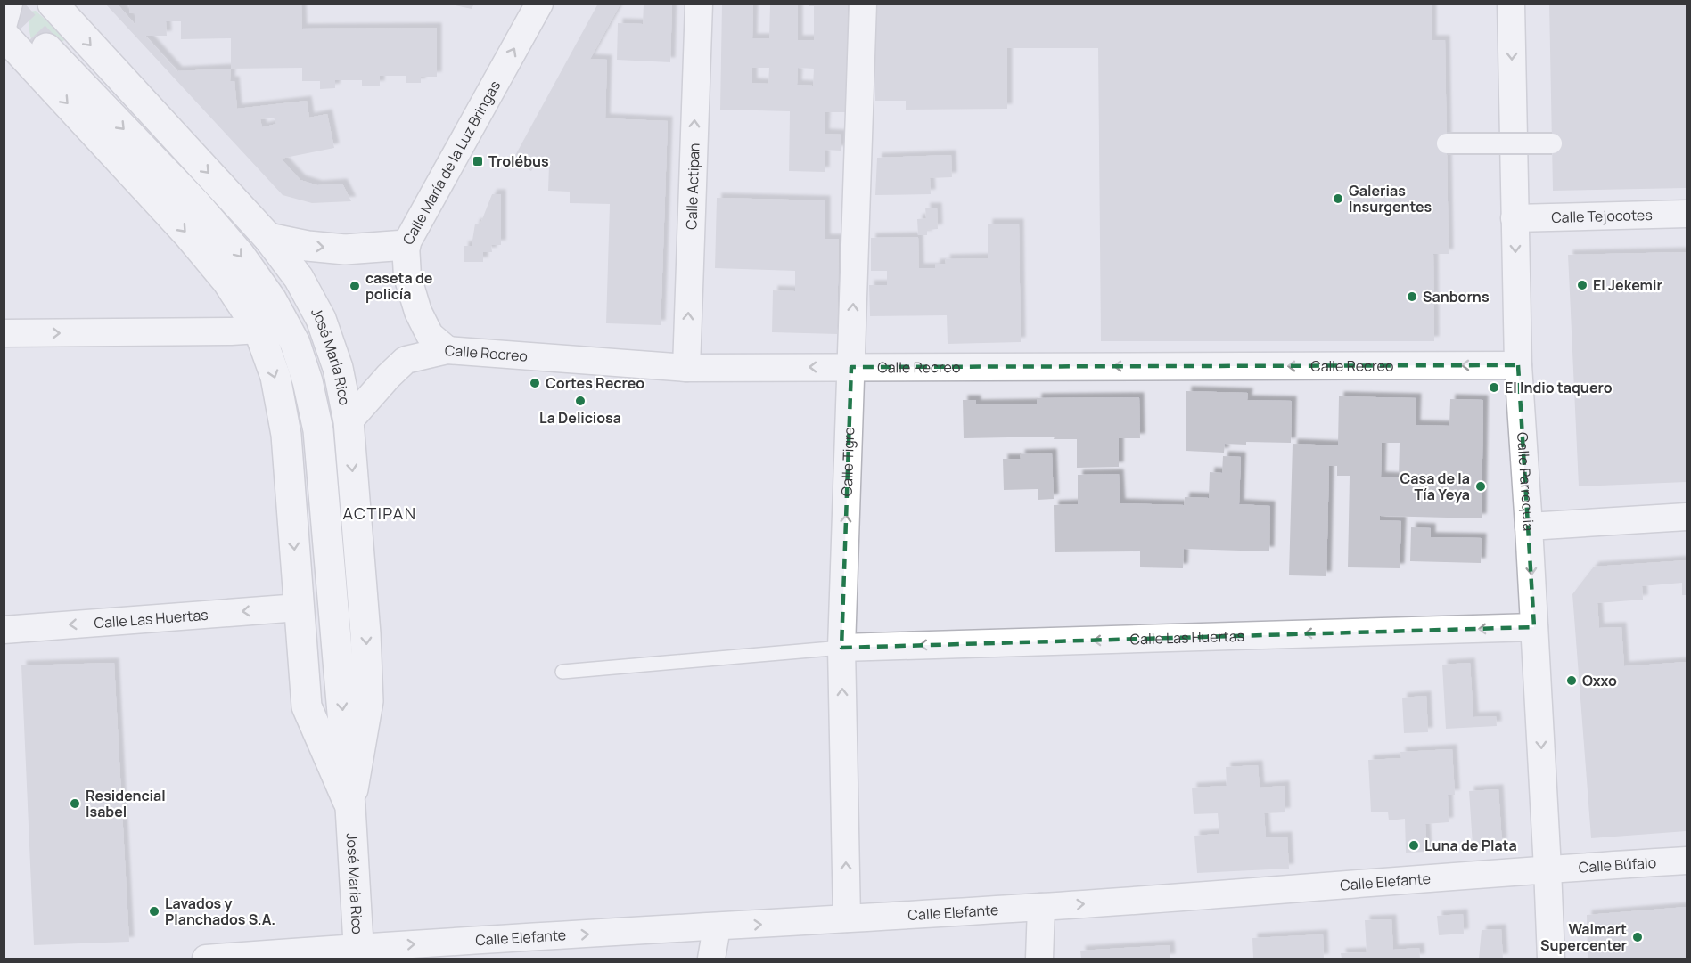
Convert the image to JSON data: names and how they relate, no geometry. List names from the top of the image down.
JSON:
{
  "streets": {
    "main road": ["José María Rico"],
    "street": [
      "Calle María de la Luz Bringas",
      "Calle Actipan",
      "Calle Tejocotes",
      "Calle Recreo",
      "Calle Tigre",
      "Calle Parroquia",
      "Calle Las Huertas",
      "Calle Búfalo",
      "Calle Elefante"
    ]
  },
  "crossings": [
    ["Calle María de la Luz Bringas", "Calle Recreo"],
    ["Calle Actipan", "Calle Recreo"],
    ["Calle Tejocotes", "Calle Parroquia"],
    ["Calle Recreo", "José María Rico"],
    ["Calle Recreo", "Calle Tigre"],
    ["Calle Recreo", "Calle Parroquia"],
    ["José María Rico", "Calle Las Huertas"],
    ["José María Rico", "Calle Elefante"],
    ["Calle Tigre", "Calle Las Huertas"],
    ["Calle Tigre", "Calle Elefante"],
    ["Calle Parroquia", "Calle Las Huertas"],
    ["Calle Parroquia", "Calle Búfalo"],
    ["Calle Parroquia", "Calle Elefante"],
    ["Calle Búfalo", "Calle Elefante"]
  ],
  "one_way": [
    "Calle María de la Luz Bringas",
    "Calle Actipan",
    "Calle Recreo",
    "Calle Tigre",
    "Calle Parroquia",
    "Calle Las Huertas",
    "Calle Elefante"
  ],
  "districts": ["ACTIPAN"],
  "places": {
    "transit": ["Trolébus"],
    "other": [
      "Galerias Insurgentes",
      "El Jekemir",
      "caseta de policía",
      "Sanborns",
      "Cortes Recreo",
      "El Indio taquero",
      "La Deliciosa",
      "Casa de la Tía Yeya",
      "Oxxo",
      "Residencial Isabel",
      "Luna de Plata",
      "Lavados y Planchados S.A.",
      "Walmart Supercenter"
    ]
  }
}
